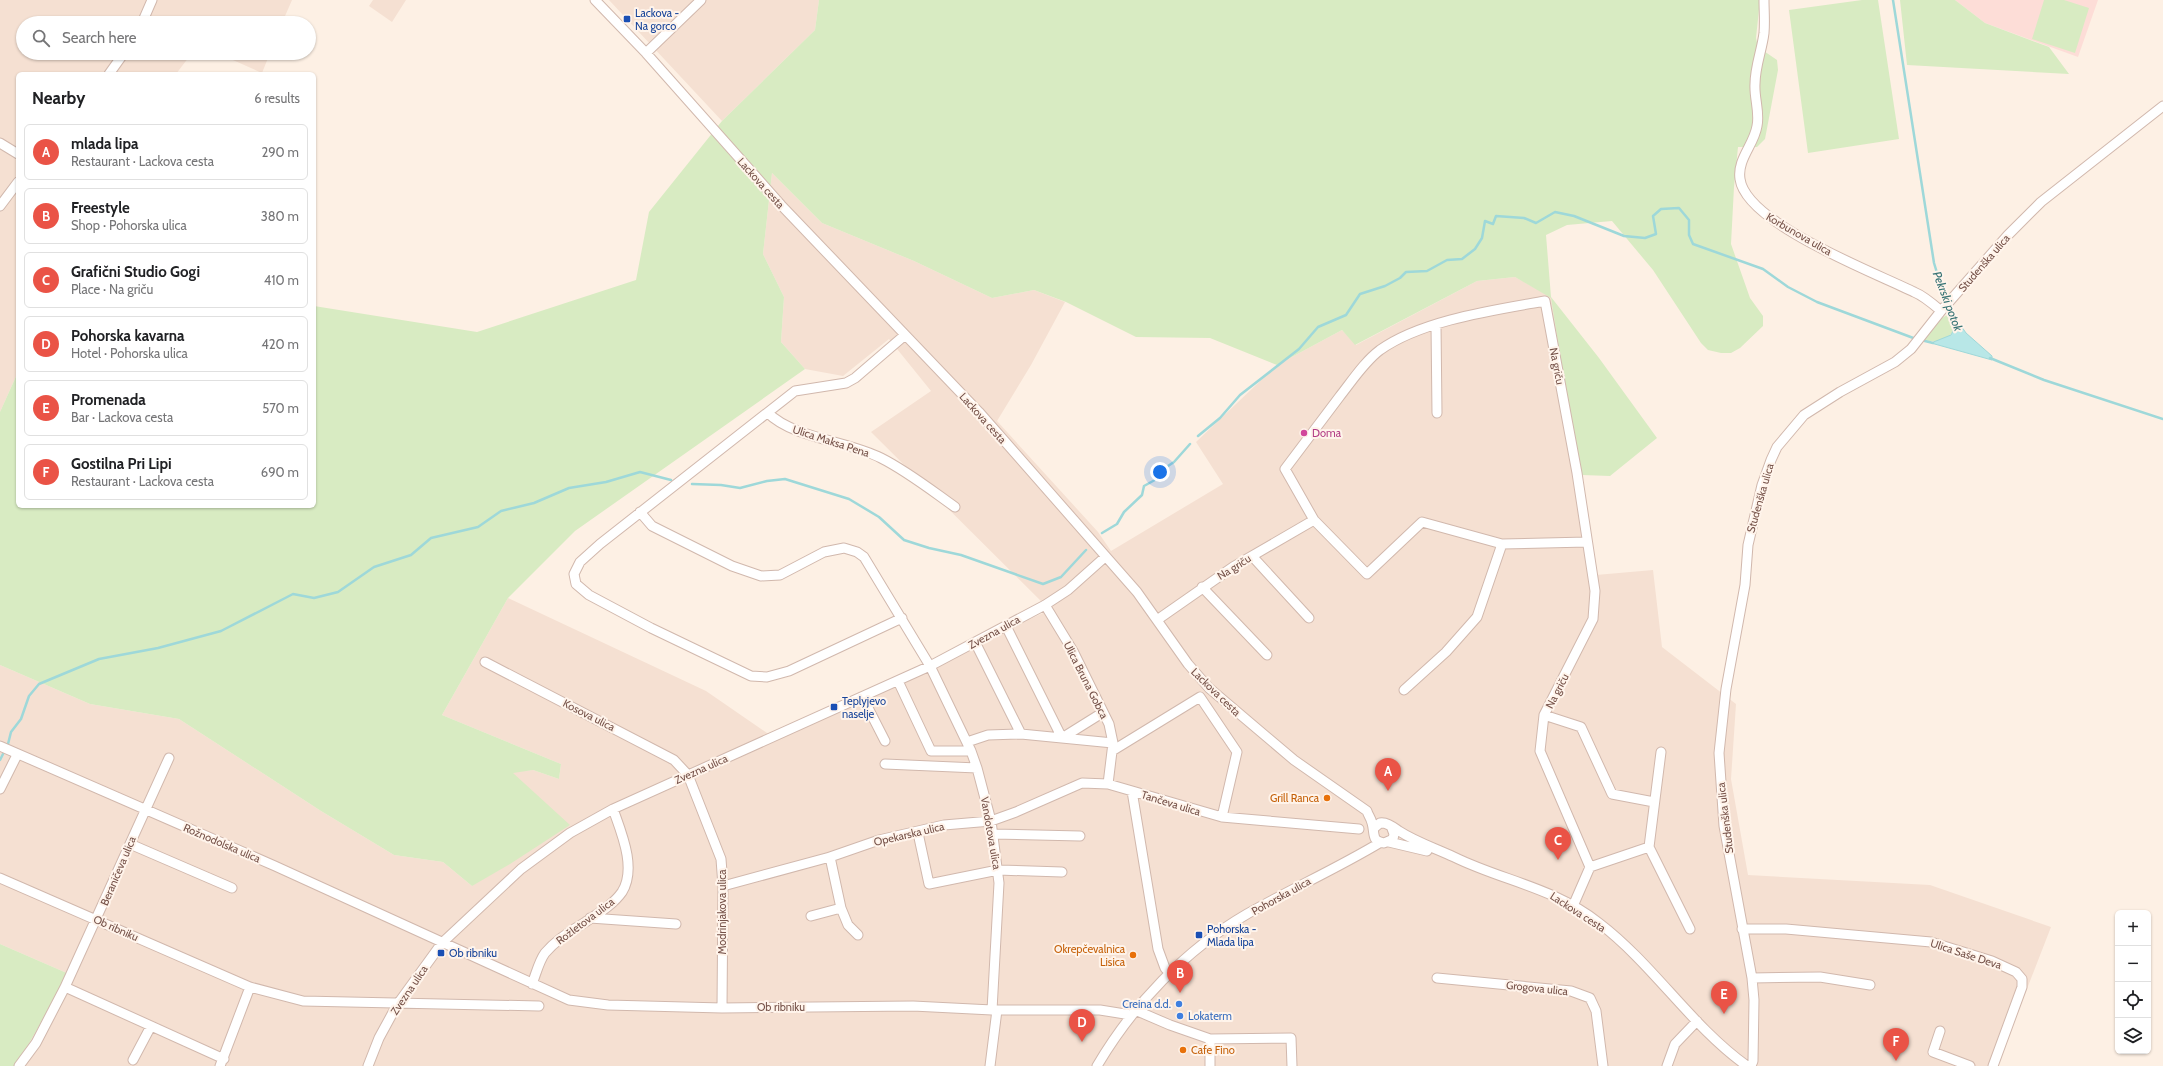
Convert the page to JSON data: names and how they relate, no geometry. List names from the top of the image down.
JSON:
{
  "streets": {
    "street": [
      "Lackova cesta",
      "Korbunova ulica",
      "Studenška ulica",
      "Na griču",
      "Ulica Maksa Pena",
      "Zvezna ulica",
      "Ulica Bruna Gobca",
      "Kosova ulica",
      "Tančeva ulica",
      "Vandotova ulica",
      "Opekarska ulica",
      "Rožnodolska ulica",
      "Beraničeva ulica",
      "Pohorska ulica",
      "Modrinjakova ulica",
      "Rožletova ulica",
      "Ob ribniku",
      "Ulica Saše Deva",
      "Grogova ulica"
    ]
  },
  "crossings": [
    ["Lackova cesta", "Na griču"],
    ["Lackova cesta", "Zvezna ulica"],
    ["Korbunova ulica", "Studenška ulica"],
    ["Studenška ulica", "Ulica Saše Deva"],
    ["Zvezna ulica", "Ulica Bruna Gobca"],
    ["Zvezna ulica", "Kosova ulica"],
    ["Zvezna ulica", "Vandotova ulica"],
    ["Zvezna ulica", "Rožnodolska ulica"],
    ["Zvezna ulica", "Modrinjakova ulica"],
    ["Zvezna ulica", "Rožletova ulica"],
    ["Zvezna ulica", "Ob ribniku"],
    ["Ulica Bruna Gobca", "Tančeva ulica"],
    ["Kosova ulica", "Modrinjakova ulica"],
    ["Tančeva ulica", "Vandotova ulica"],
    ["Tančeva ulica", "Opekarska ulica"],
    ["Vandotova ulica", "Opekarska ulica"],
    ["Vandotova ulica", "Ob ribniku"],
    ["Opekarska ulica", "Modrinjakova ulica"],
    ["Rožnodolska ulica", "Beraničeva ulica"],
    ["Rožnodolska ulica", "Ob ribniku"],
    ["Beraničeva ulica", "Ob ribniku"],
    ["Pohorska ulica", "Ob ribniku"],
    ["Modrinjakova ulica", "Ob ribniku"],
    ["Rožletova ulica", "Ob ribniku"]
  ],
  "water": ["Pekrski potok"],
  "places": {
    "transit": [
      "Lackova - Na gorco",
      "Teplyjevo naselje",
      "Pohorska - Mlada lipa",
      "Ob ribniku"
    ],
    "other": [
      "Doma",
      "Grill Ranca",
      "Okrepčevalnica Lisica",
      "Creina d.d.",
      "Lokaterm",
      "Cafe Fino"
    ]
  },
  "page": {
    "search": "Search here",
    "heading": ["Nearby", "6 results"],
    "list": [
      {
        "mark": "A",
        "name": "mlada lipa",
        "note": "Restaurant · Lackova cesta",
        "value": "290 m"
      },
      {
        "mark": "B",
        "name": "Freestyle",
        "note": "Shop · Pohorska ulica",
        "value": "380 m"
      },
      {
        "mark": "C",
        "name": "Grafični Studio Gogi",
        "note": "Place · Na griču",
        "value": "410 m"
      },
      {
        "mark": "D",
        "name": "Pohorska kavarna",
        "note": "Hotel · Pohorska ulica",
        "value": "420 m"
      },
      {
        "mark": "E",
        "name": "Promenada",
        "note": "Bar · Lackova cesta",
        "value": "570 m"
      },
      {
        "mark": "F",
        "name": "Gostilna Pri Lipi",
        "note": "Restaurant · Lackova cesta",
        "value": "690 m"
      }
    ],
    "pins": [
      "A",
      "C",
      "B",
      "E",
      "D",
      "F"
    ],
    "map_buttons": ["+", "−"]
  }
}
